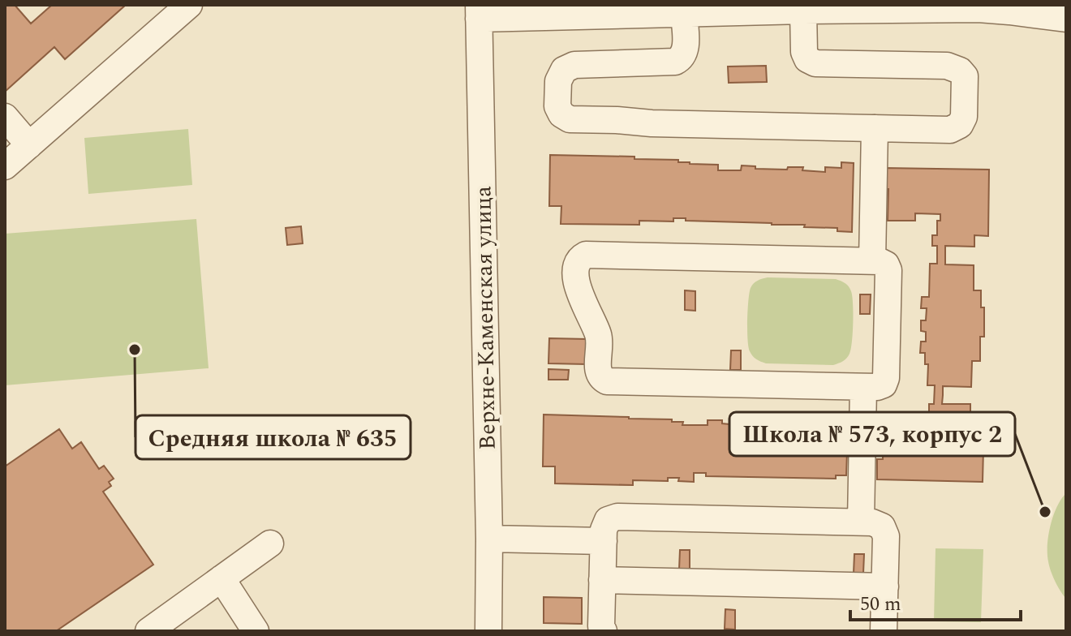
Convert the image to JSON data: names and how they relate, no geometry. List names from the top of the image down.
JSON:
{
  "streets": {
    "street": ["Верхне-Каменская улица"]
  },
  "places": ["Средняя школа № 635", "Школа № 573, корпус 2"],
  "scale_bar": "50 m"
}
